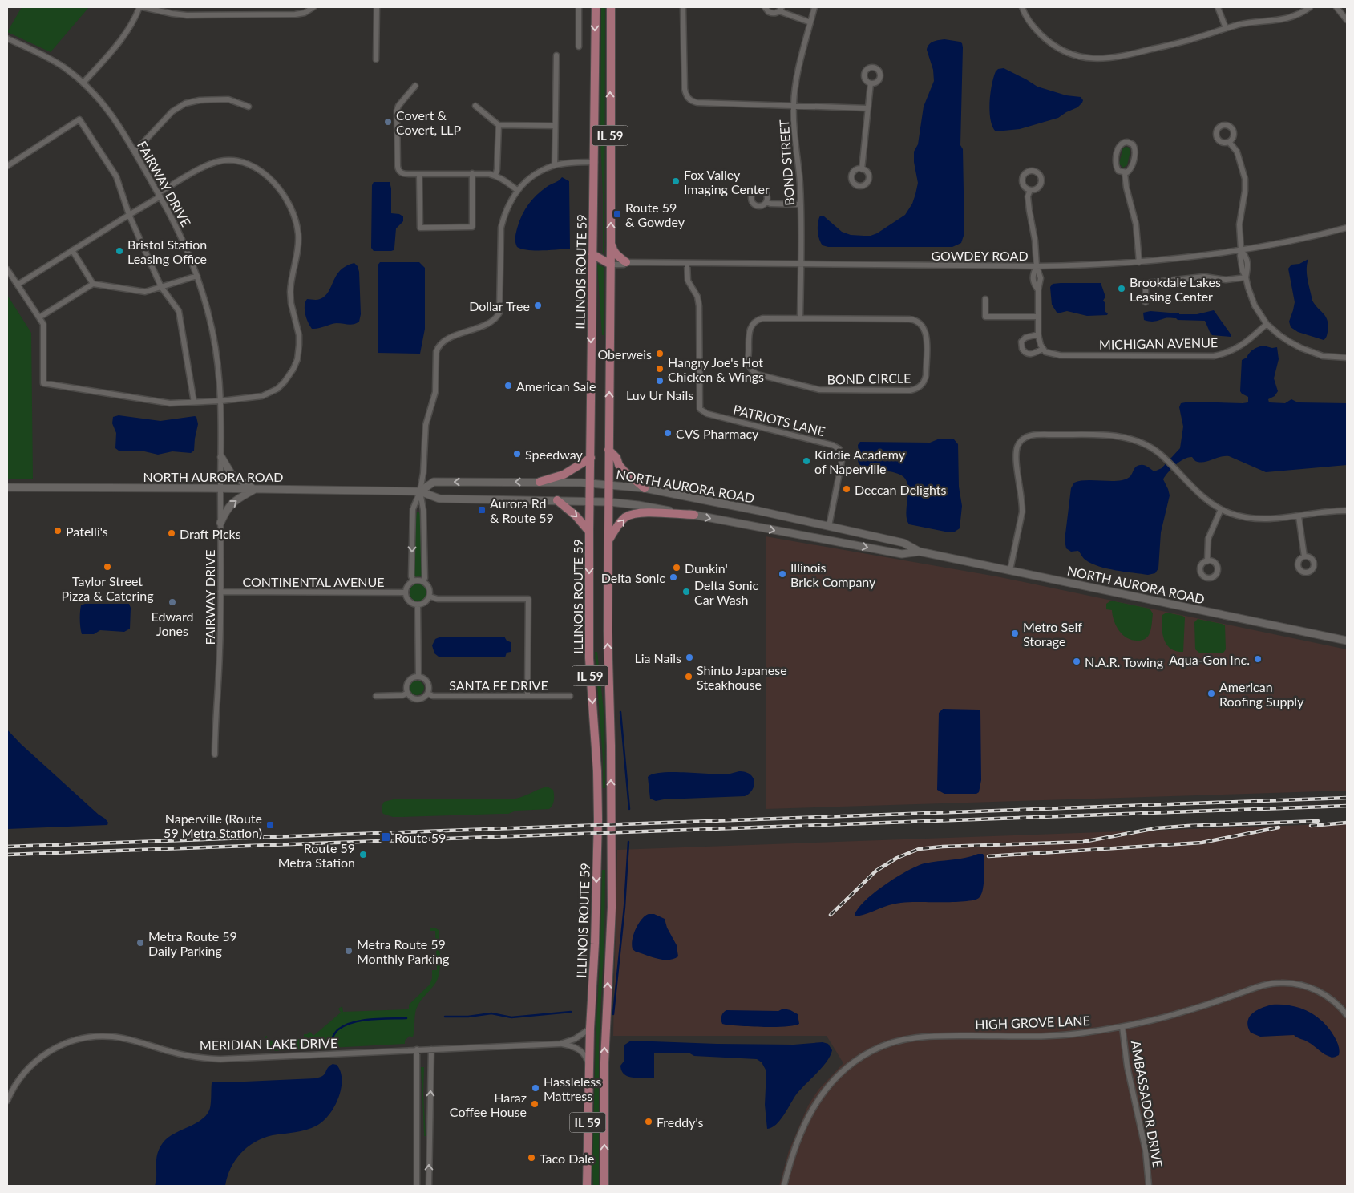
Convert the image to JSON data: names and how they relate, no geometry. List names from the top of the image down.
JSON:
{
  "streets": {
    "main road": ["IL 59", "ILLINOIS ROUTE 59", "NORTH AURORA ROAD"],
    "street": [
      "BOND STREET",
      "FAIRWAY DRIVE",
      "GOWDEY ROAD",
      "MICHIGAN AVENUE",
      "BOND CIRCLE",
      "PATRIOTS LANE",
      "CONTINENTAL AVENUE",
      "SANTA FE DRIVE",
      "HIGH GROVE LANE",
      "MERIDIAN LAKE DRIVE",
      "AMBASSADOR DRIVE"
    ]
  },
  "crossings": [
    ["BOND STREET", "GOWDEY ROAD"],
    ["BOND STREET", "BOND CIRCLE"],
    ["FAIRWAY DRIVE", "NORTH AURORA ROAD"],
    ["FAIRWAY DRIVE", "CONTINENTAL AVENUE"],
    ["GOWDEY ROAD", "ILLINOIS ROUTE 59"],
    ["GOWDEY ROAD", "PATRIOTS LANE"],
    ["ILLINOIS ROUTE 59", "NORTH AURORA ROAD"],
    ["ILLINOIS ROUTE 59", "MERIDIAN LAKE DRIVE"],
    ["PATRIOTS LANE", "NORTH AURORA ROAD"],
    ["HIGH GROVE LANE", "AMBASSADOR DRIVE"]
  ],
  "places": {
    "other": [
      "Covert & Covert, LLP",
      "Fox Valley Imaging Center",
      "Bristol Station Leasing Office",
      "Brookdale Lakes Leasing Center",
      "Dollar Tree",
      "Oberweis",
      "Hangry Joe's Hot Chicken & Wings",
      "Luv Ur Nails",
      "American Sale",
      "CVS Pharmacy",
      "Speedway",
      "Kiddie Academy of Naperville",
      "Deccan Delights",
      "Patelli's",
      "Draft Picks",
      "Taylor Street Pizza & Catering",
      "Dunkin'",
      "Illinois Brick Company",
      "Delta Sonic",
      "Delta Sonic Car Wash",
      "Edward Jones",
      "Metro Self Storage",
      "Lia Nails",
      "Aqua-Gon Inc.",
      "N.A.R. Towing",
      "Shinto Japanese Steakhouse",
      "American Roofing Supply",
      "Route 59 Metra Station",
      "Metra Route 59 Daily Parking",
      "Metra Route 59 Monthly Parking",
      "Hassleless Mattress",
      "Haraz Coffee House",
      "Freddy's",
      "Taco Dale"
    ],
    "transit": [
      "Route 59 & Gowdey",
      "Aurora Rd & Route 59",
      "Naperville (Route 59 Metra Station)",
      "Route 59"
    ]
  }
}
